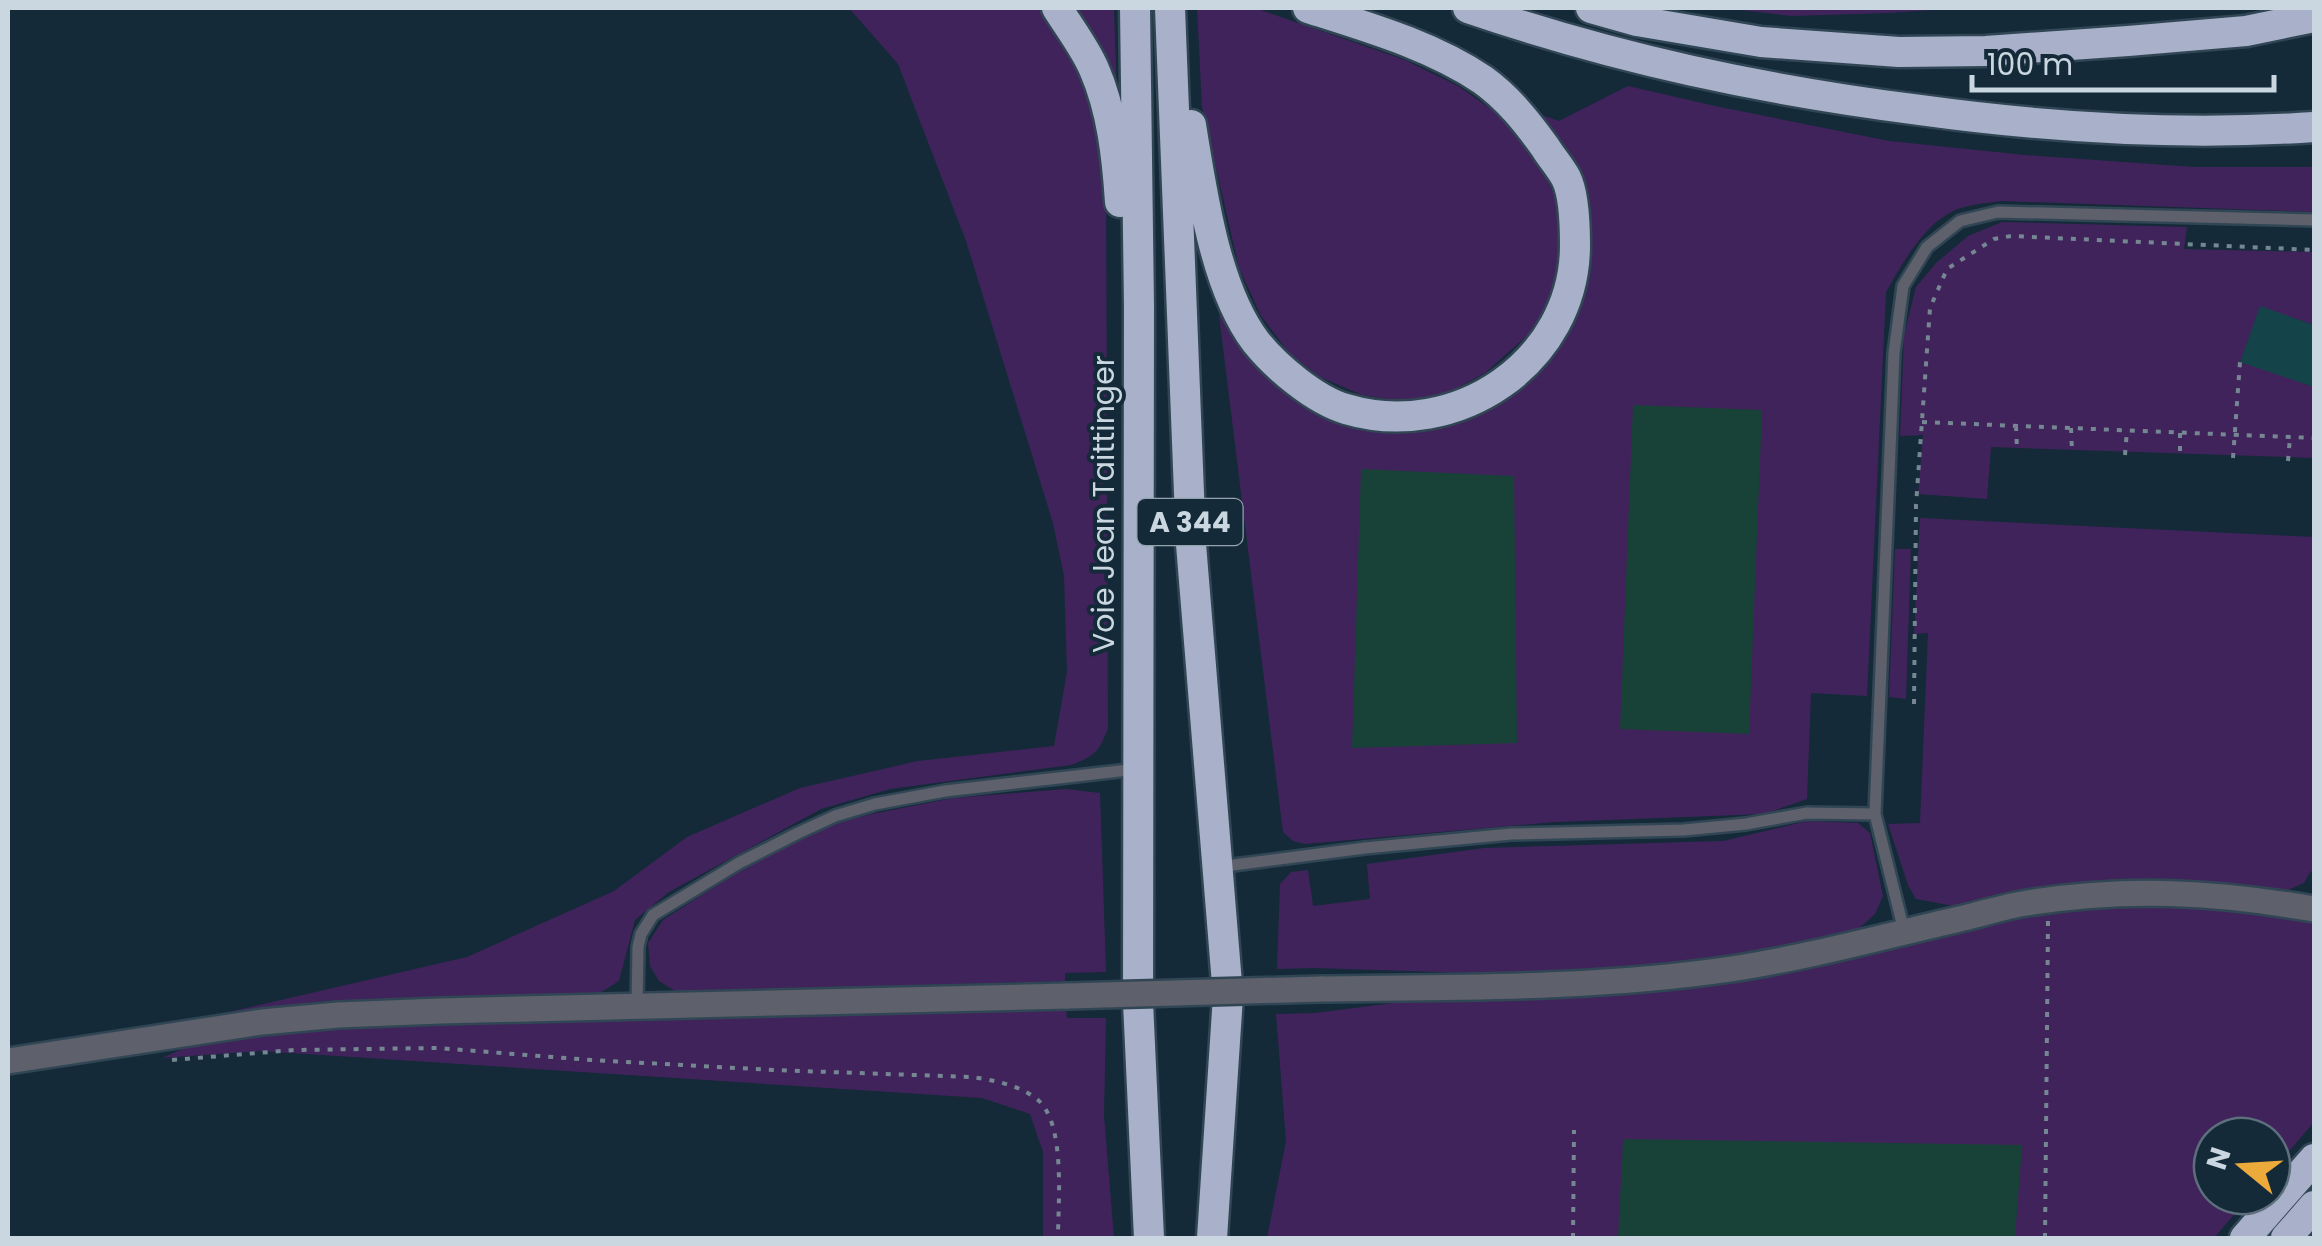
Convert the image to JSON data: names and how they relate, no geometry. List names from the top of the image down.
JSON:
{
  "streets": {
    "highway": ["Voie Jean Taittinger", "A 344"]
  },
  "scale_bar": "100 m",
  "north": "left"
}
